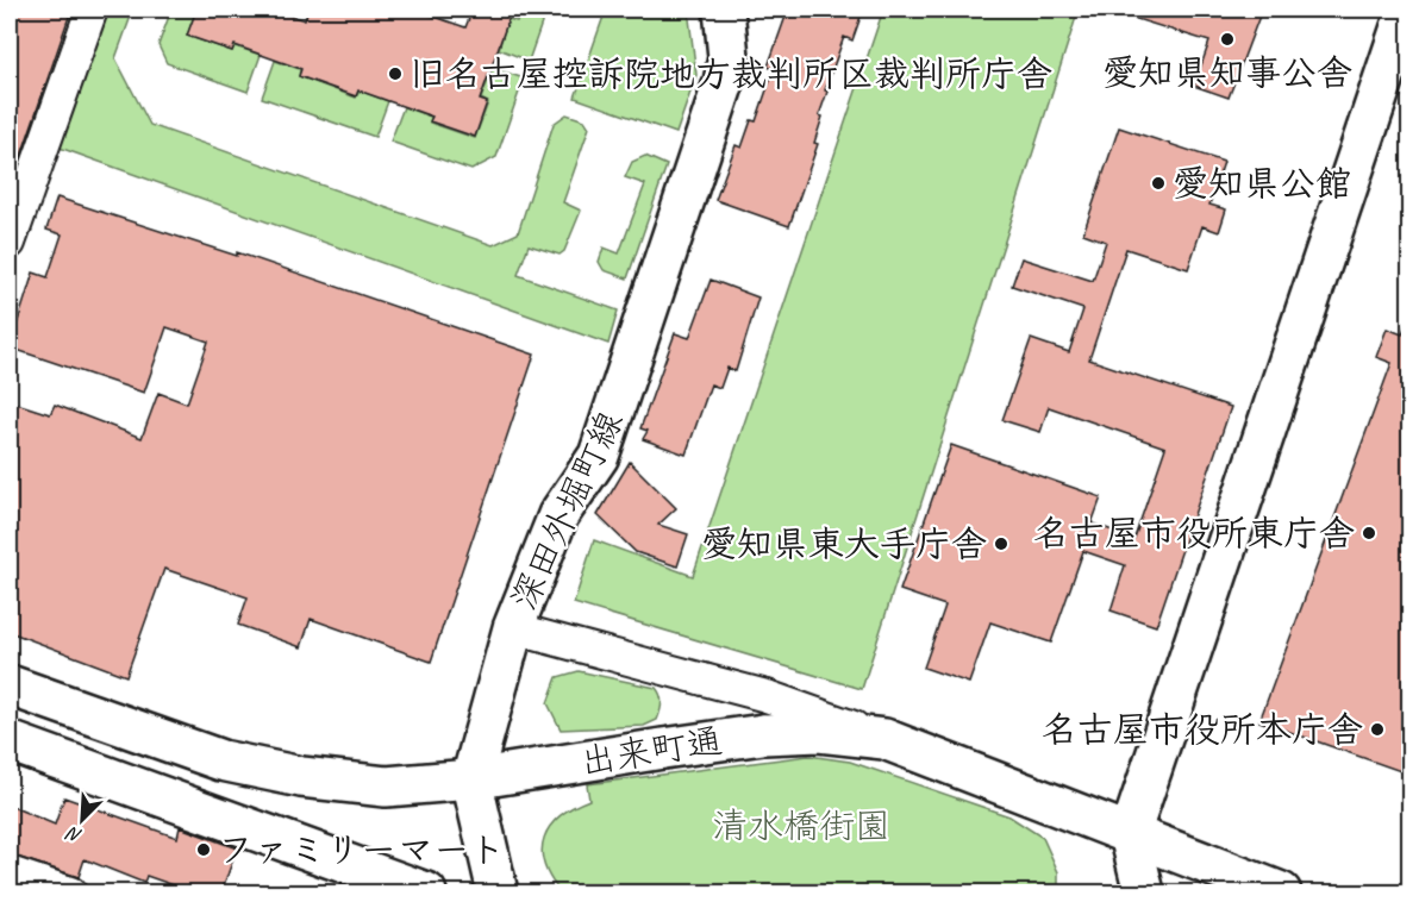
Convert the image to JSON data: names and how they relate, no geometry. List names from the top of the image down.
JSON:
{
  "streets": {
    "street": ["深田外堀町線", "出来町通"]
  },
  "crossings": [
    ["深田外堀町線", "出来町通"]
  ],
  "parks": ["清水橋街園"],
  "places": [
    "愛知県知事公舎",
    "旧名古屋控訴院地方裁判所区裁判所庁舎",
    "愛知県公館",
    "名古屋市役所東庁舎",
    "愛知県東大手庁舎",
    "名古屋市役所本庁舎",
    "ファミリーマート"
  ],
  "north": "bottom left"
}
